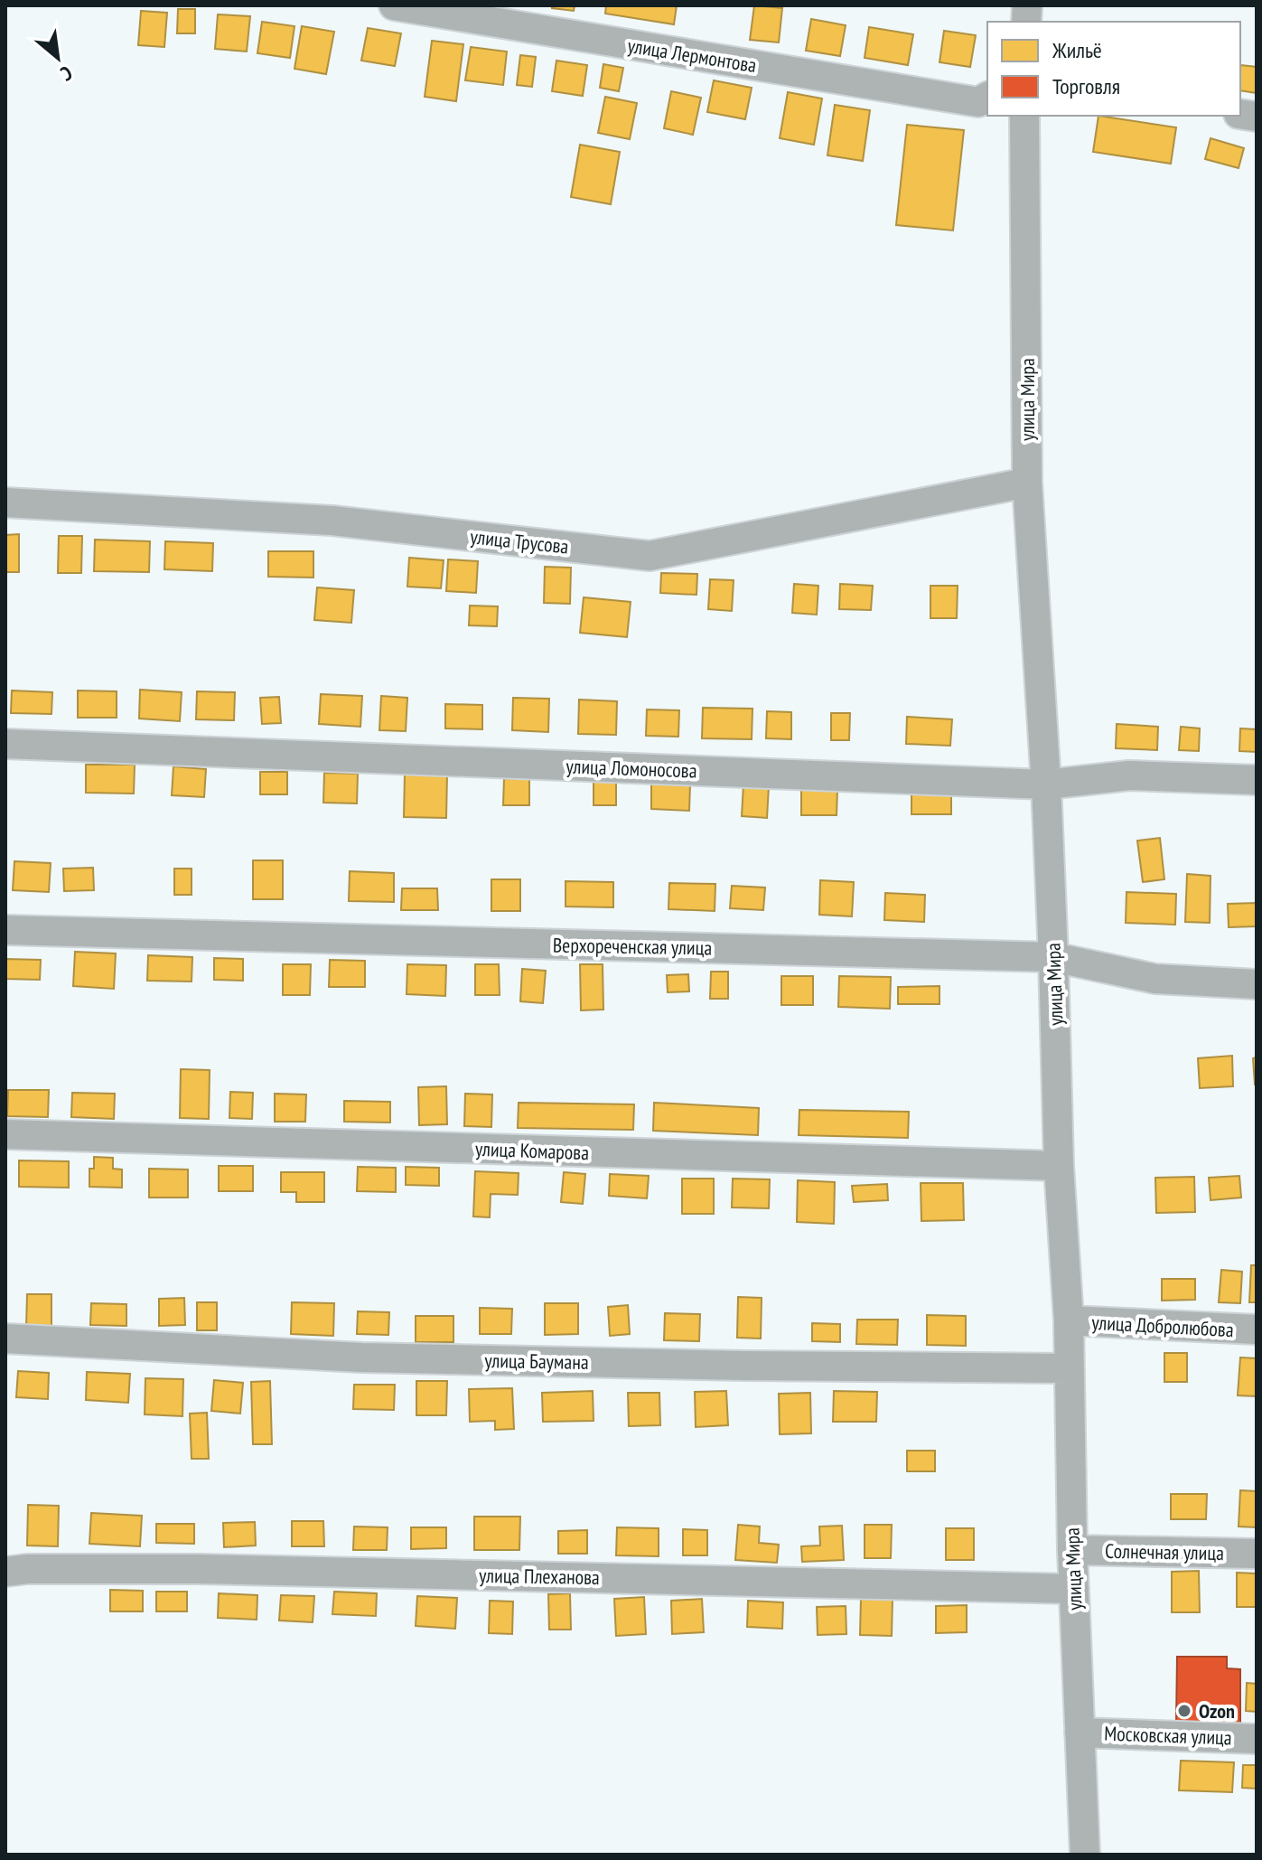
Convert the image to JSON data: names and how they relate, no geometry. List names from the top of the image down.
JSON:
{
  "streets": {
    "street": [
      "улица Лермонтова",
      "улица Мира",
      "улица Трусова",
      "улица Ломоносова",
      "Верхореченская улица",
      "улица Комарова",
      "улица Добролюбова",
      "улица Баумана",
      "Солнечная улица",
      "улица Плеханова",
      "Московская улица"
    ]
  },
  "crossings": [
    ["улица Мира", "улица Трусова"],
    ["улица Мира", "улица Ломоносова"],
    ["улица Мира", "Верхореченская улица"],
    ["улица Мира", "улица Комарова"],
    ["улица Мира", "улица Добролюбова"],
    ["улица Мира", "улица Баумана"],
    ["улица Мира", "Солнечная улица"],
    ["улица Мира", "улица Плеханова"],
    ["улица Мира", "Московская улица"]
  ],
  "places": ["Ozon"],
  "legend": ["Жильё", "Торговля"],
  "north": "bottom right"
}
